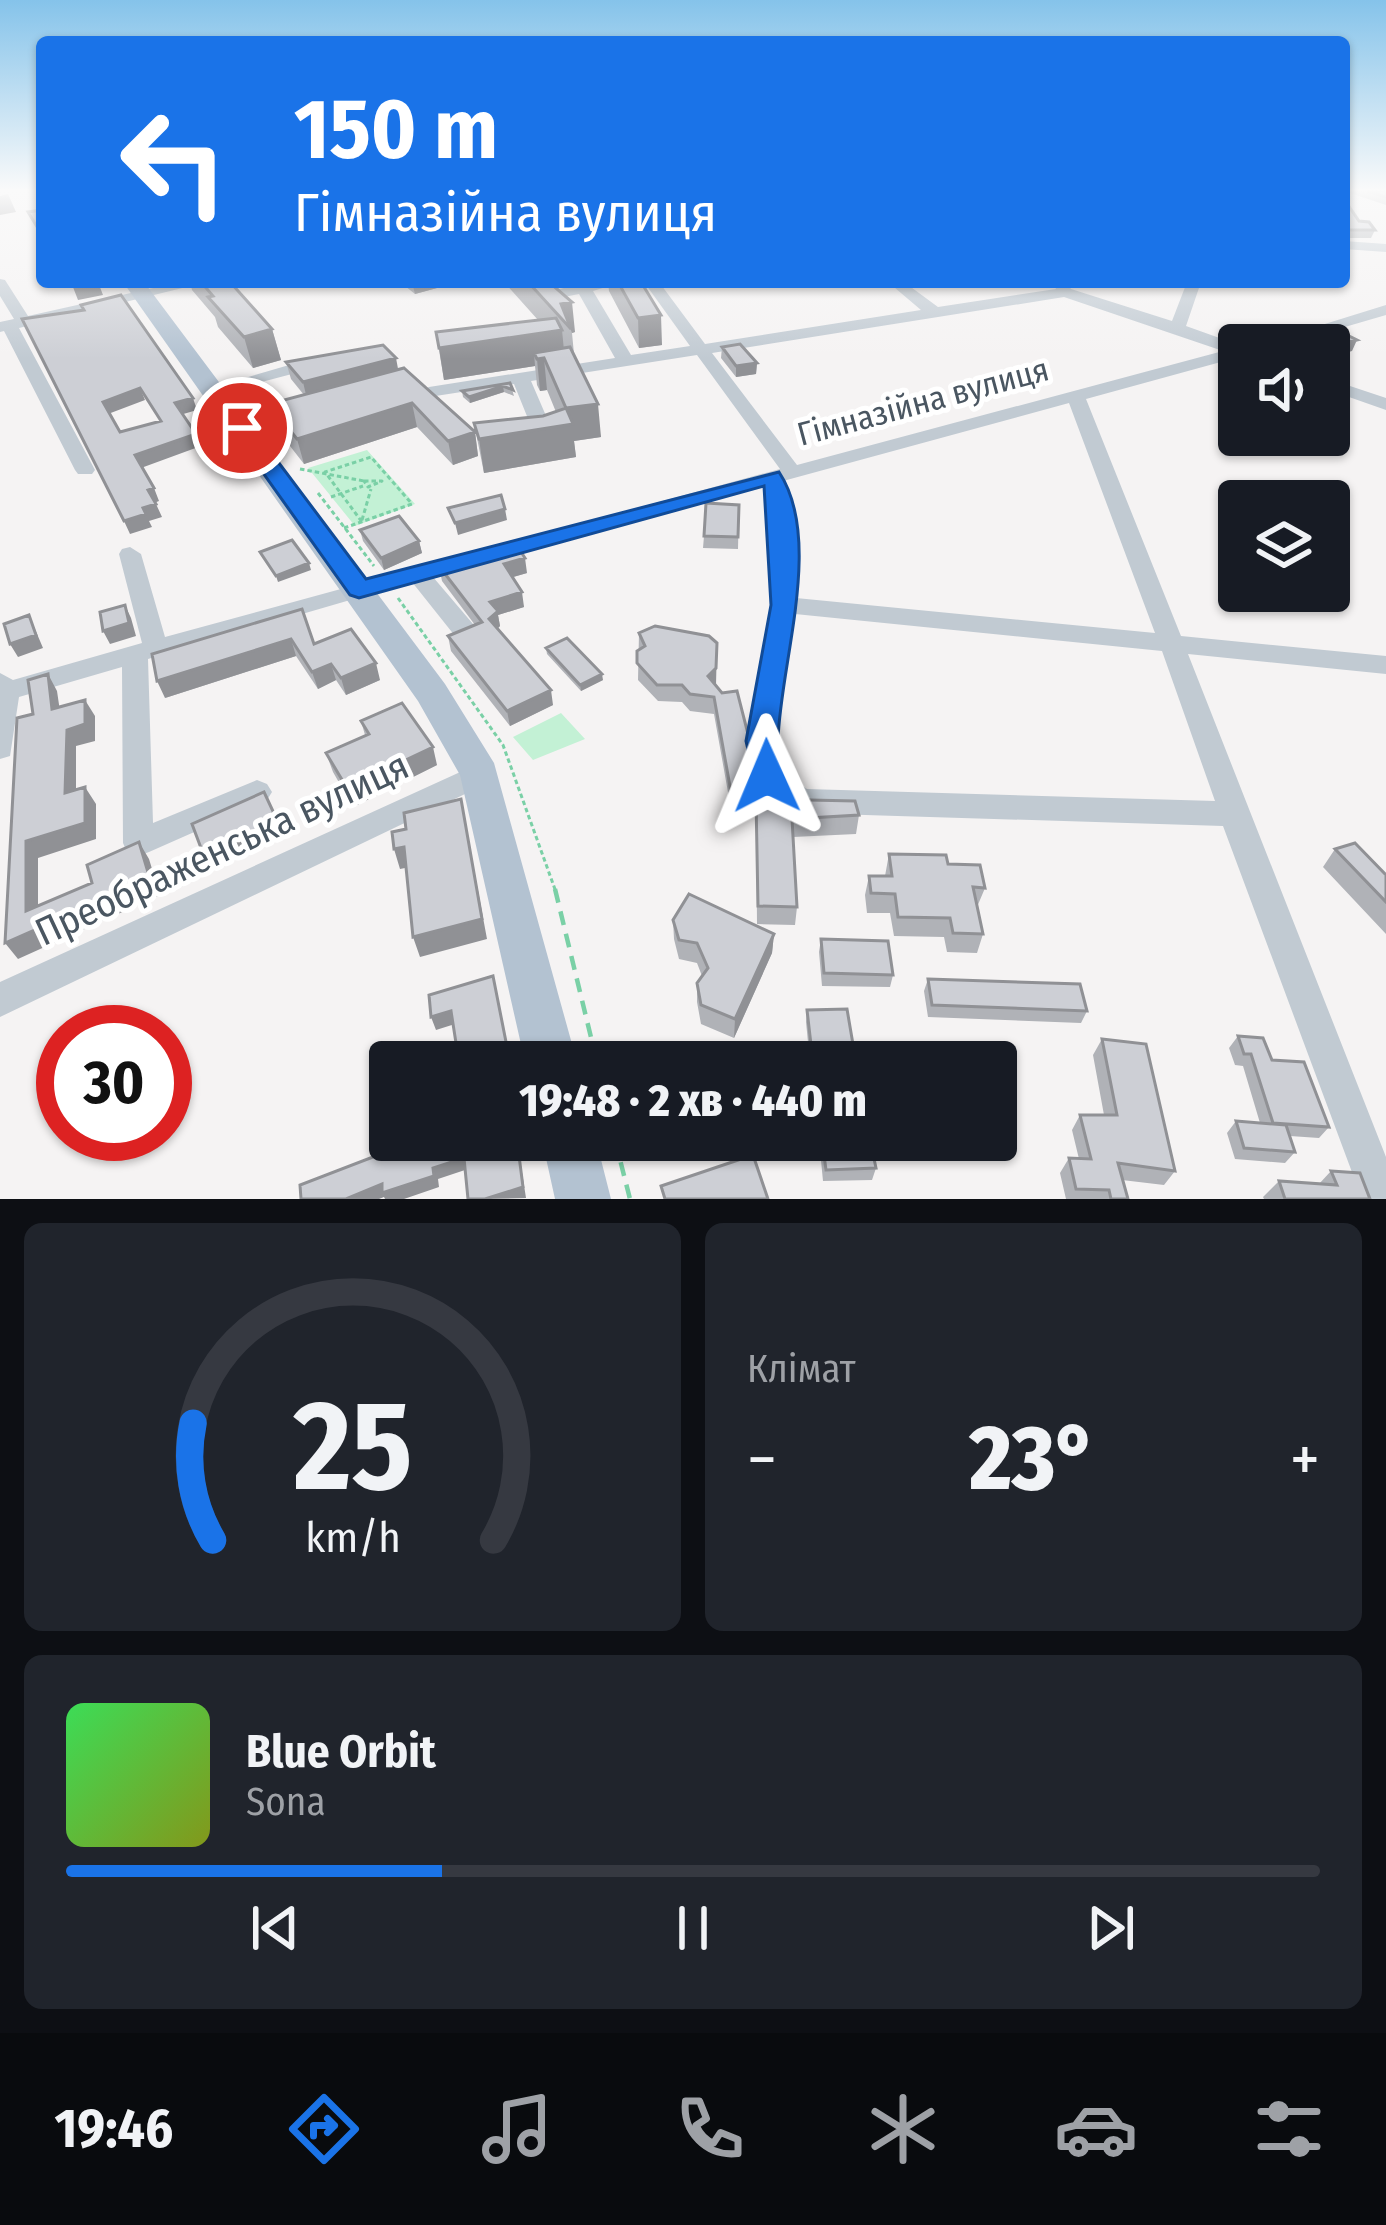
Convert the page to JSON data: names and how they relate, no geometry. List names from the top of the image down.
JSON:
{
  "streets": {
    "street": ["Гімназійна вулиця", "Преображенська вулиця"]
  },
  "page": {
    "turn": ["150 m", "Гімназійна вулиця"],
    "limit": "30",
    "trip": "19:48 · 2 хв · 440 m",
    "tile": "Клімат",
    "heat": ["−", "23°", "+"],
    "song": ["Blue Orbit", "Sona"],
    "tabs": "19:46",
    "gauge": ["25", "km/h"]
  }
}
